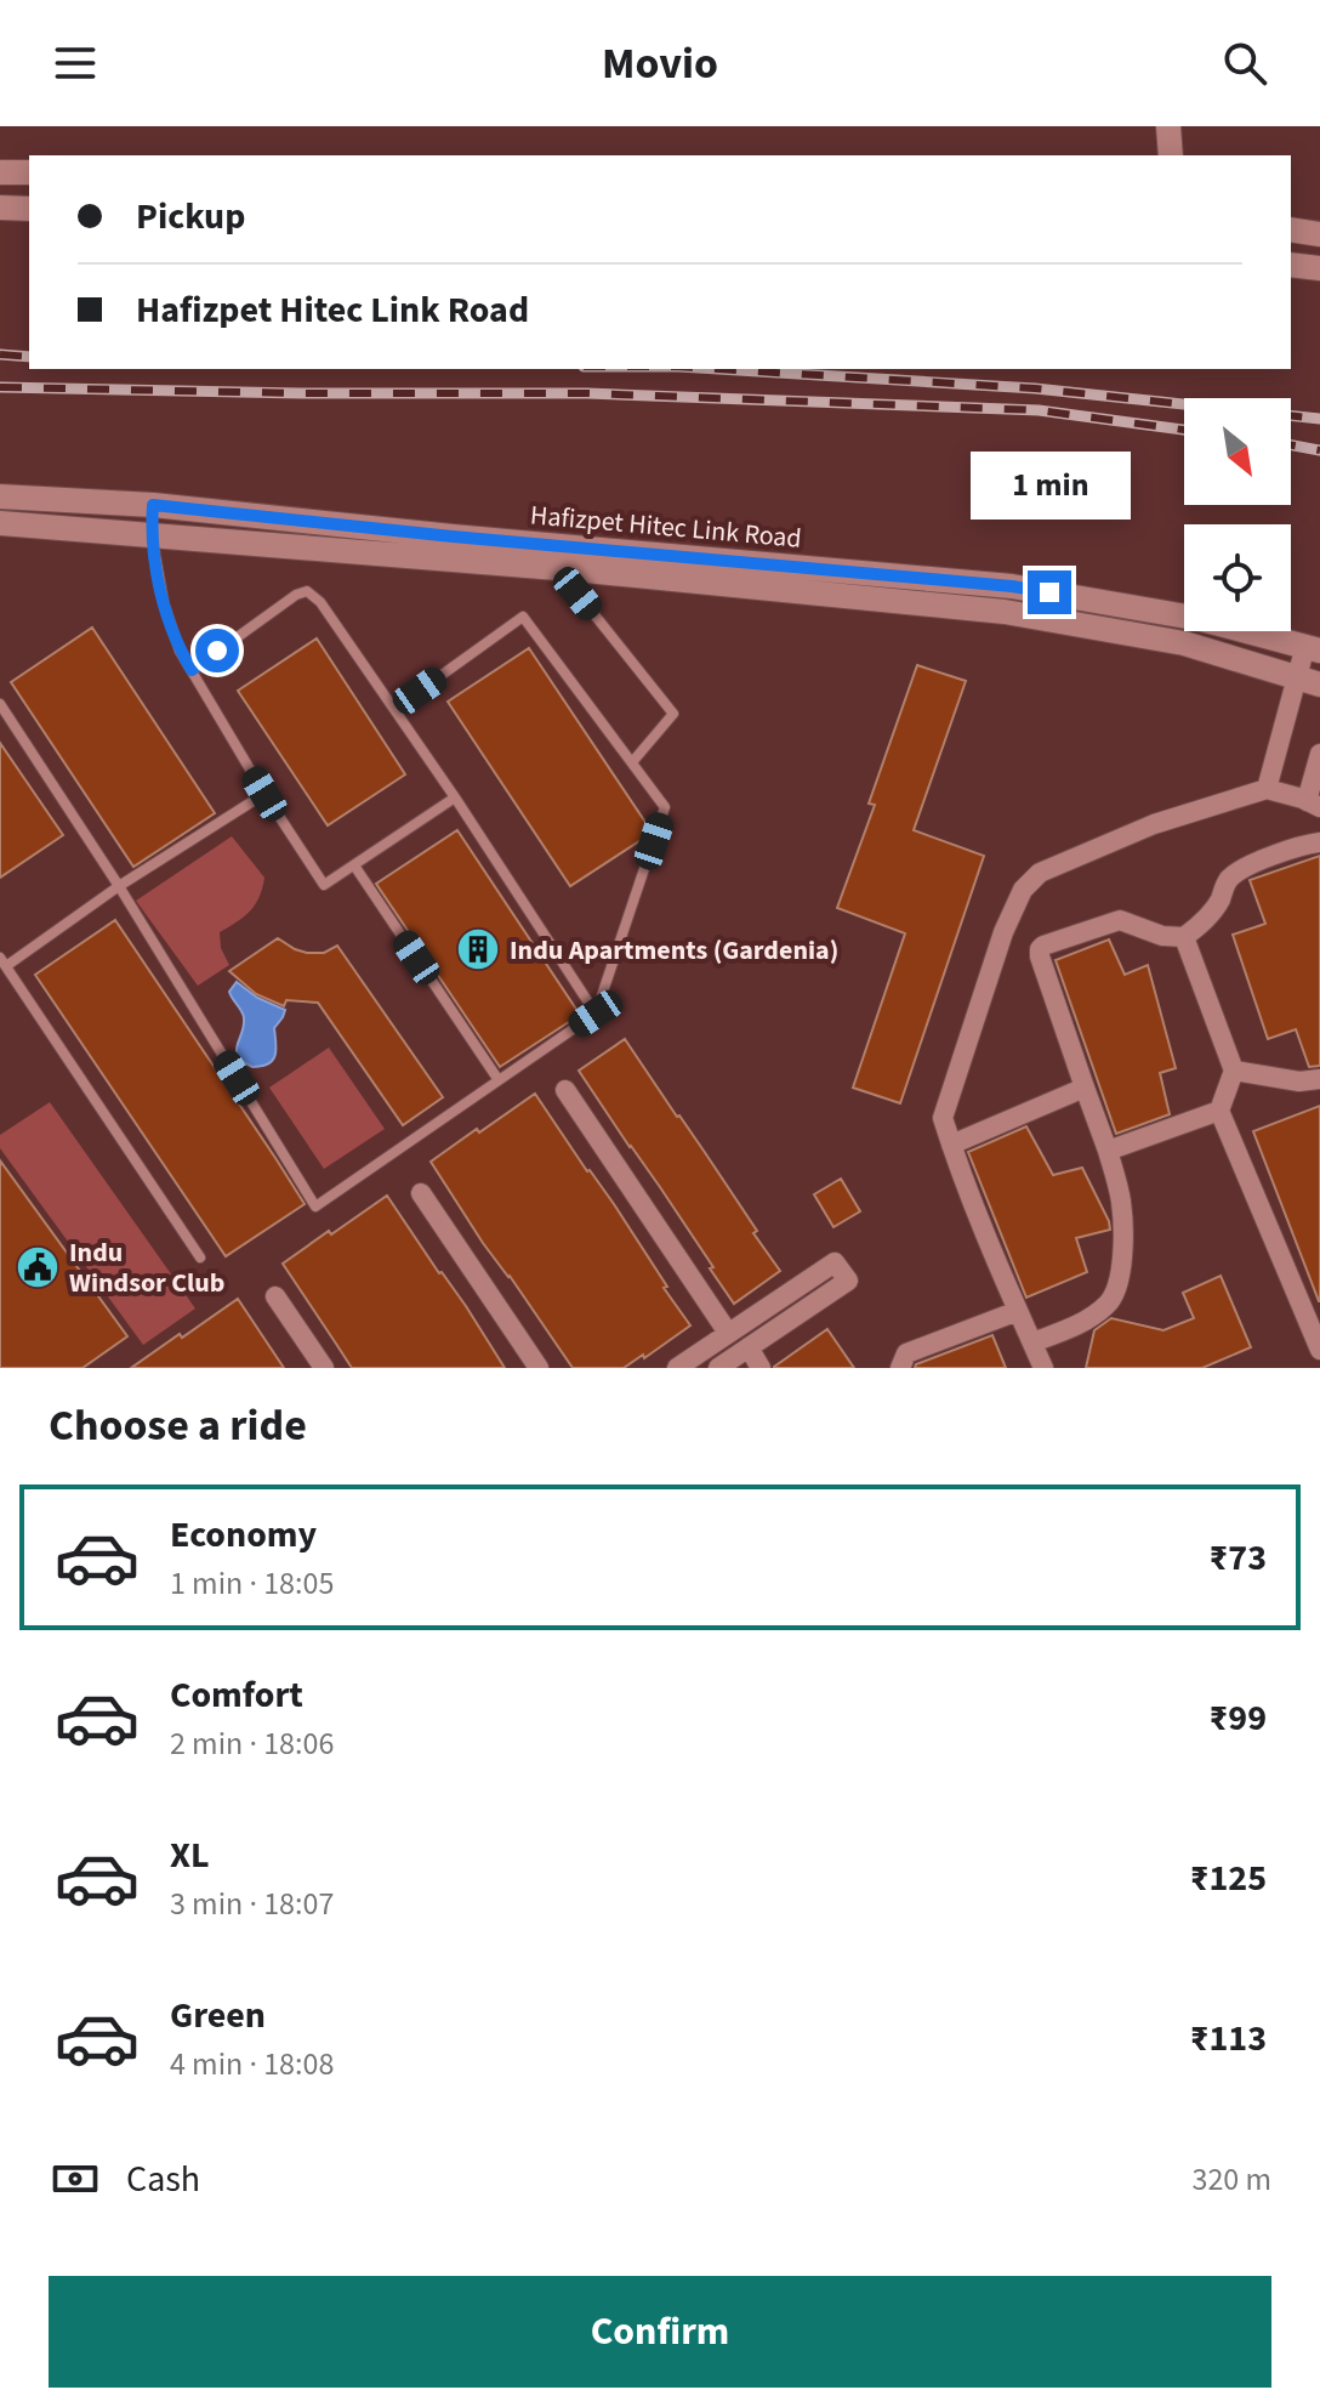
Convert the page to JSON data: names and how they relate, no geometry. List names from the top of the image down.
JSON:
{
  "streets": {
    "main road": ["Hafizpet Hitec Link Road"]
  },
  "places": {
    "building": ["Indu Apartments (Gardenia)"],
    "public building": ["Indu Windsor Club"]
  },
  "north": "bottom right",
  "page": {
    "header": "Movio",
    "banner": ["Pickup", "Hafizpet Hitec Link Road"],
    "bubble": "1 min",
    "heading": "Choose a ride",
    "list": [
      {
        "name": "Economy",
        "note": "1 min · 18:05",
        "value": "₹73"
      },
      {
        "name": "Comfort",
        "note": "2 min · 18:06",
        "value": "₹99"
      },
      {
        "name": "XL",
        "note": "3 min · 18:07",
        "value": "₹125"
      },
      {
        "name": "Green",
        "note": "4 min · 18:08",
        "value": "₹113"
      }
    ],
    "pay": ["Cash", "320 m"],
    "buttons": "Confirm"
  }
}
